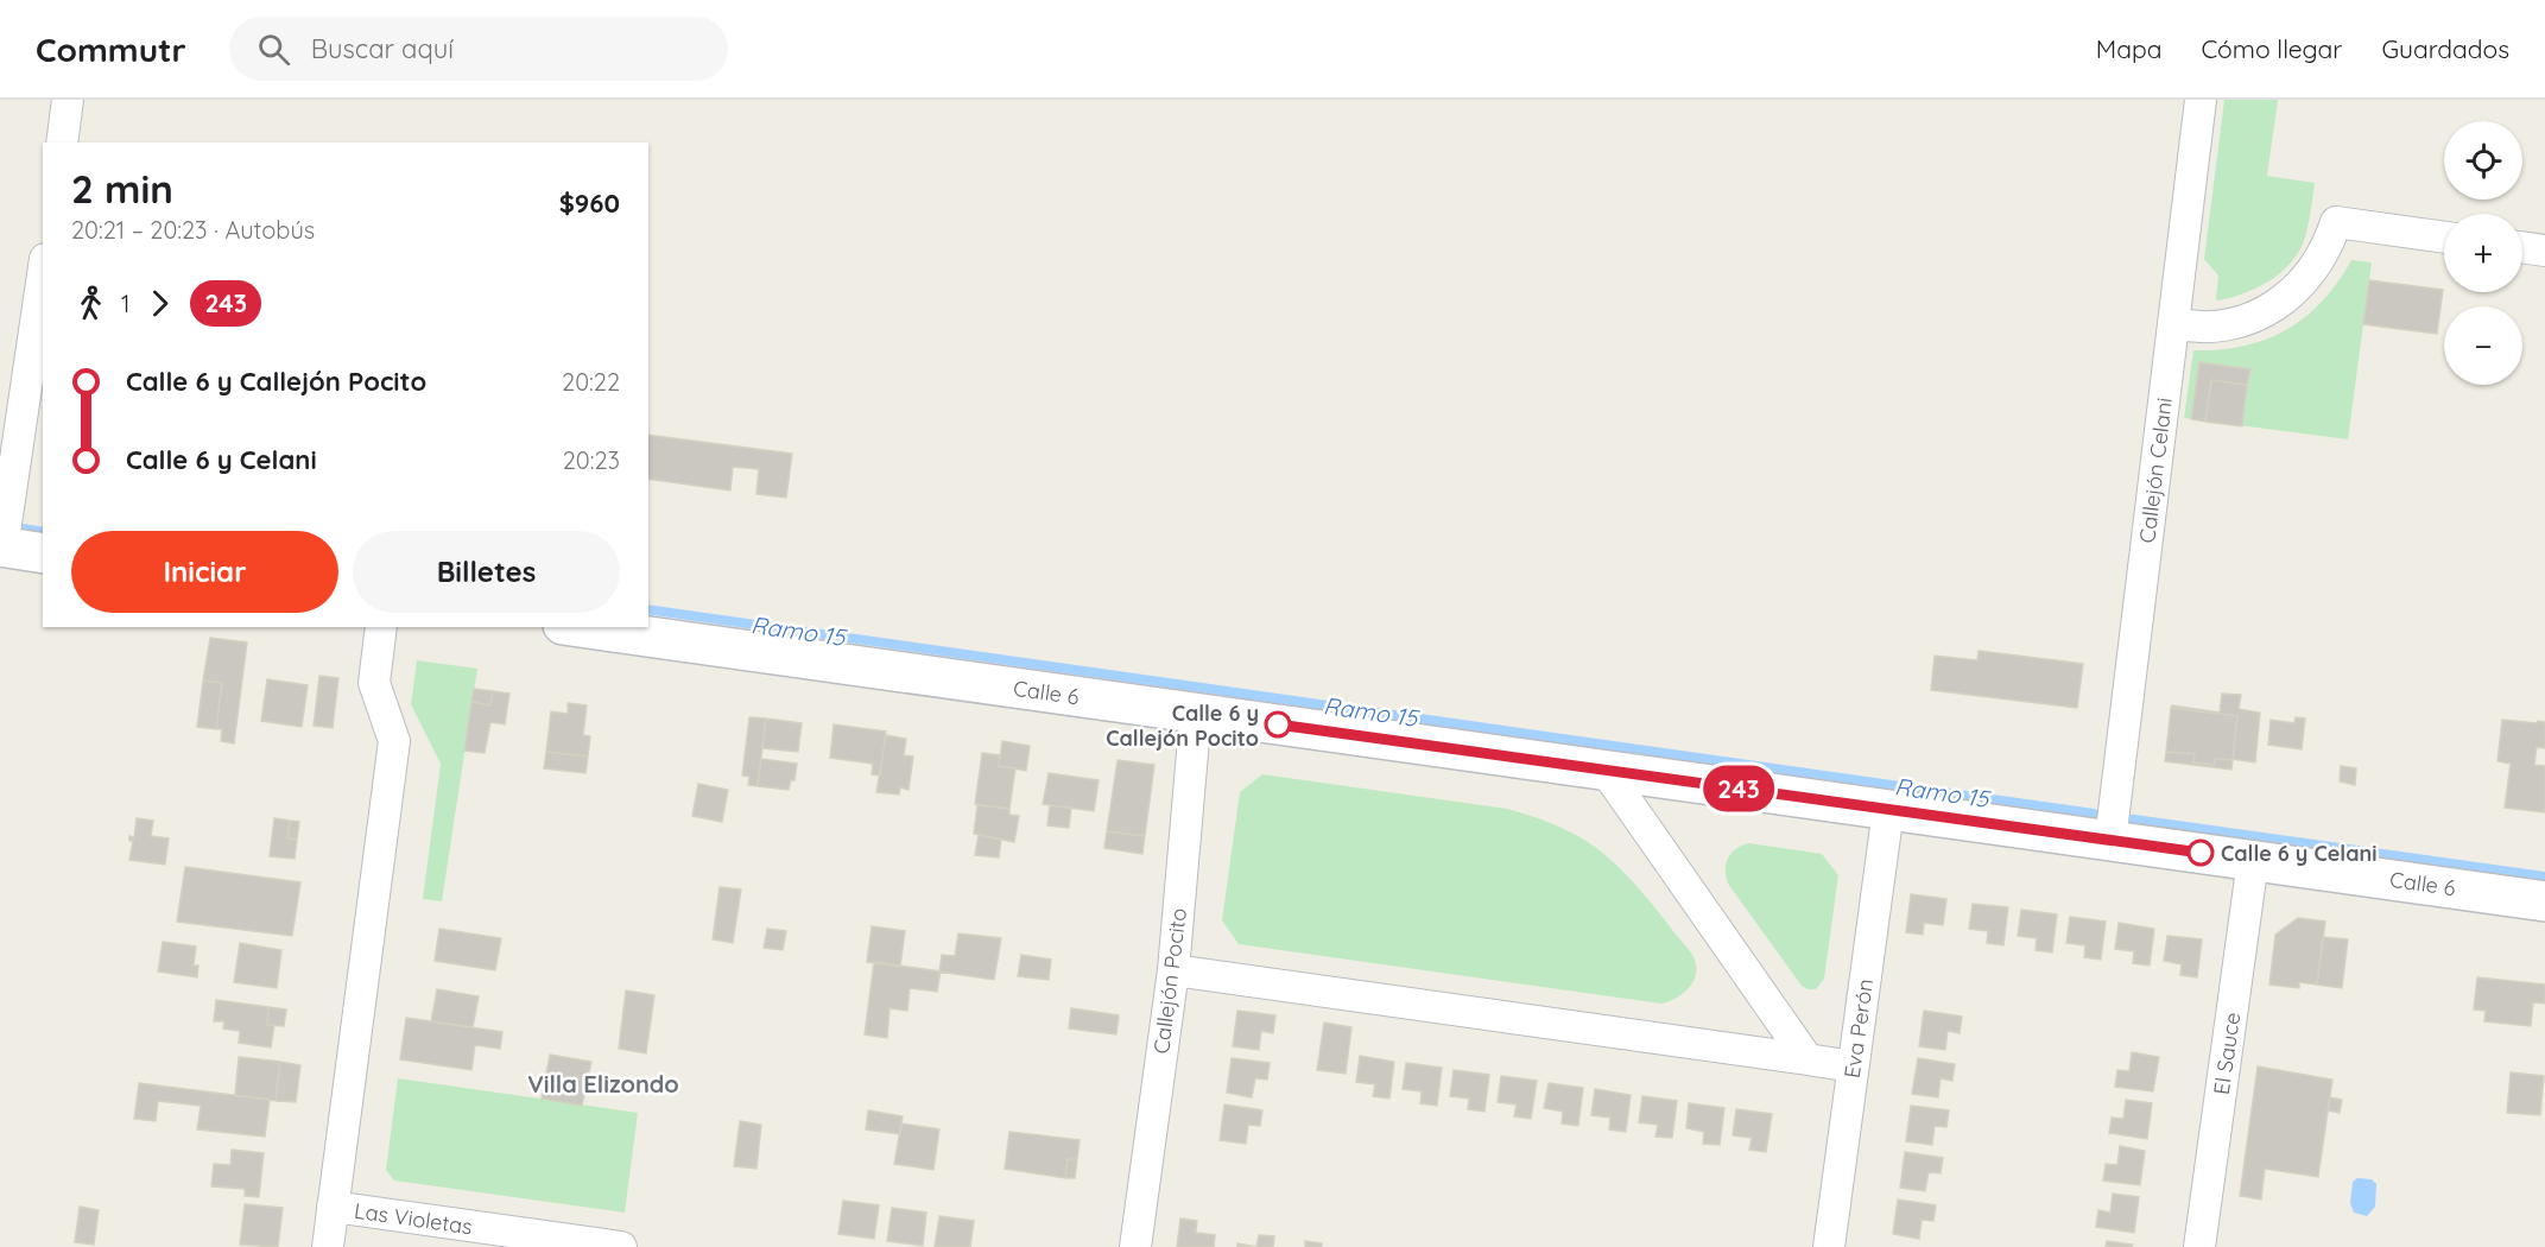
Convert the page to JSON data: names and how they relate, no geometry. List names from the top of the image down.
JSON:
{
  "streets": {
    "street": [
      "Callejón Celani",
      "Calle 6",
      "Callejón Pocito",
      "Eva Perón",
      "El Sauce",
      "Las Violetas"
    ]
  },
  "crossings": [
    ["Callejón Celani", "Calle 6"],
    ["Calle 6", "Callejón Pocito"],
    ["Calle 6", "Eva Perón"],
    ["Calle 6", "El Sauce"]
  ],
  "districts": ["Villa Elizondo"],
  "water": ["Ramo 15"],
  "places": ["Calle 6 y Callejón Pocito", "Calle 6 y Celani"],
  "lines": ["bus line 243"],
  "page": {
    "header": "Commutr",
    "search": "Buscar aquí",
    "nav": ["Mapa", "Cómo llegar", "Guardados"],
    "on_map": "243",
    "map_buttons": ["+", "−"],
    "heading": ["2 min", "20:21 – 20:23 · Autobús", "$960"],
    "legs": ["1", "243"],
    "list": [
      {
        "name": "Calle 6 y Callejón Pocito",
        "value": "20:22"
      },
      {
        "name": "Calle 6 y Celani",
        "value": "20:23"
      }
    ],
    "buttons": ["Iniciar", "Billetes"]
  }
}
